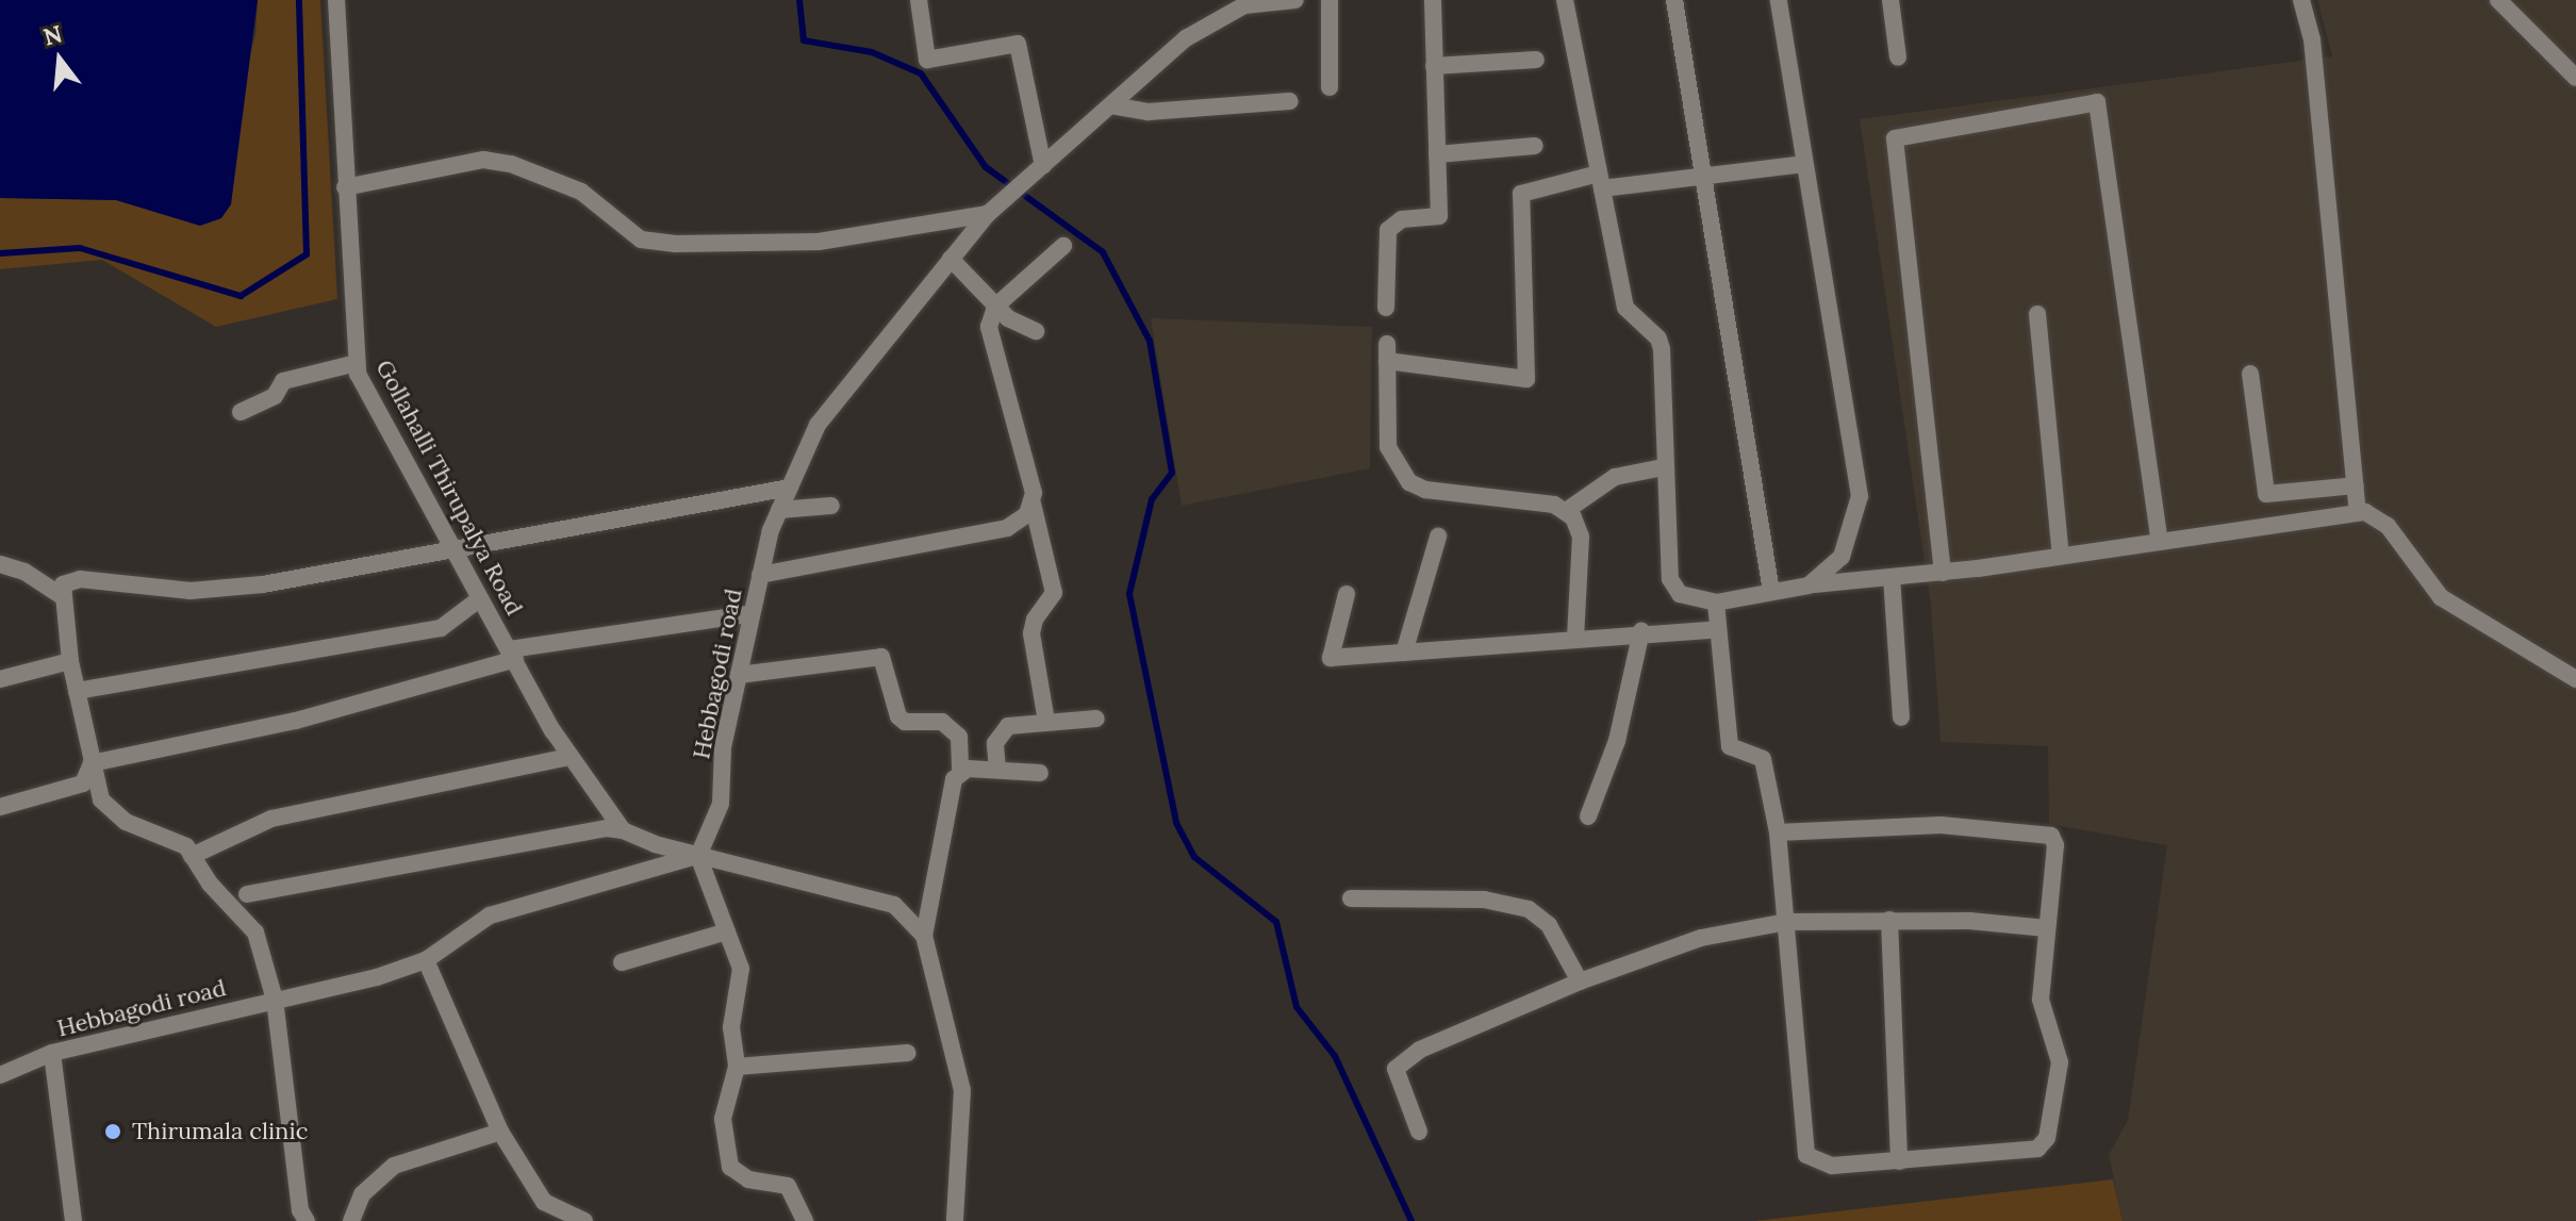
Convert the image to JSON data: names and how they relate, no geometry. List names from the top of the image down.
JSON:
{
  "streets": {
    "street": ["Gollahalli Thirupalya Road", "Hebbagodi road"]
  },
  "places": ["Thirumala clinic"],
  "north": "top"
}
